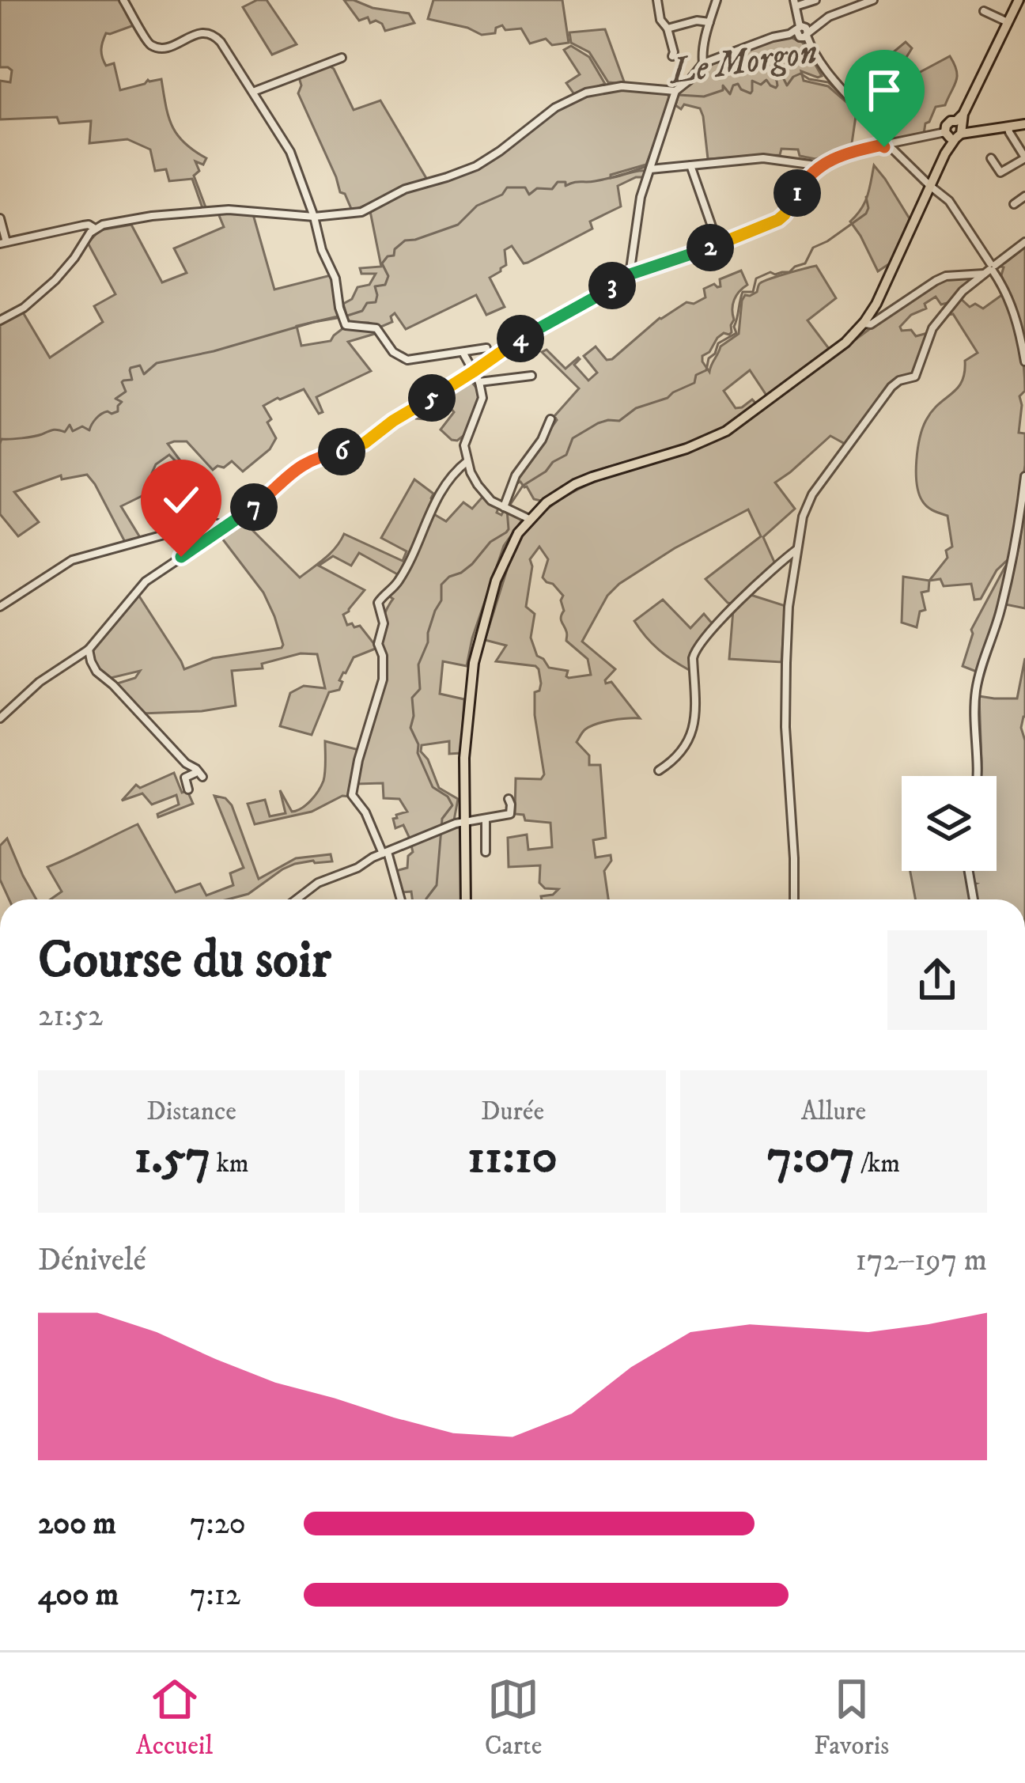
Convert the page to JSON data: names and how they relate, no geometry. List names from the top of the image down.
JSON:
{
  "water": ["Le Morgon"],
  "page": {
    "pins": [
      "1",
      "2",
      "3",
      "4",
      "5",
      "6",
      "7"
    ],
    "heading": ["Course du soir", "21:52"],
    "stats": [
      ["Distance", "1.57 km"],
      ["Durée", "11:10"],
      ["Allure", "7:07 /km"]
    ],
    "chart": ["Dénivelé", "172–197 m"],
    "list": [
      {
        "name": "200 m",
        "note": "7:20"
      },
      {
        "name": "400 m",
        "note": "7:12"
      }
    ],
    "tabs": ["Accueil", "Carte", "Favoris"]
  }
}
